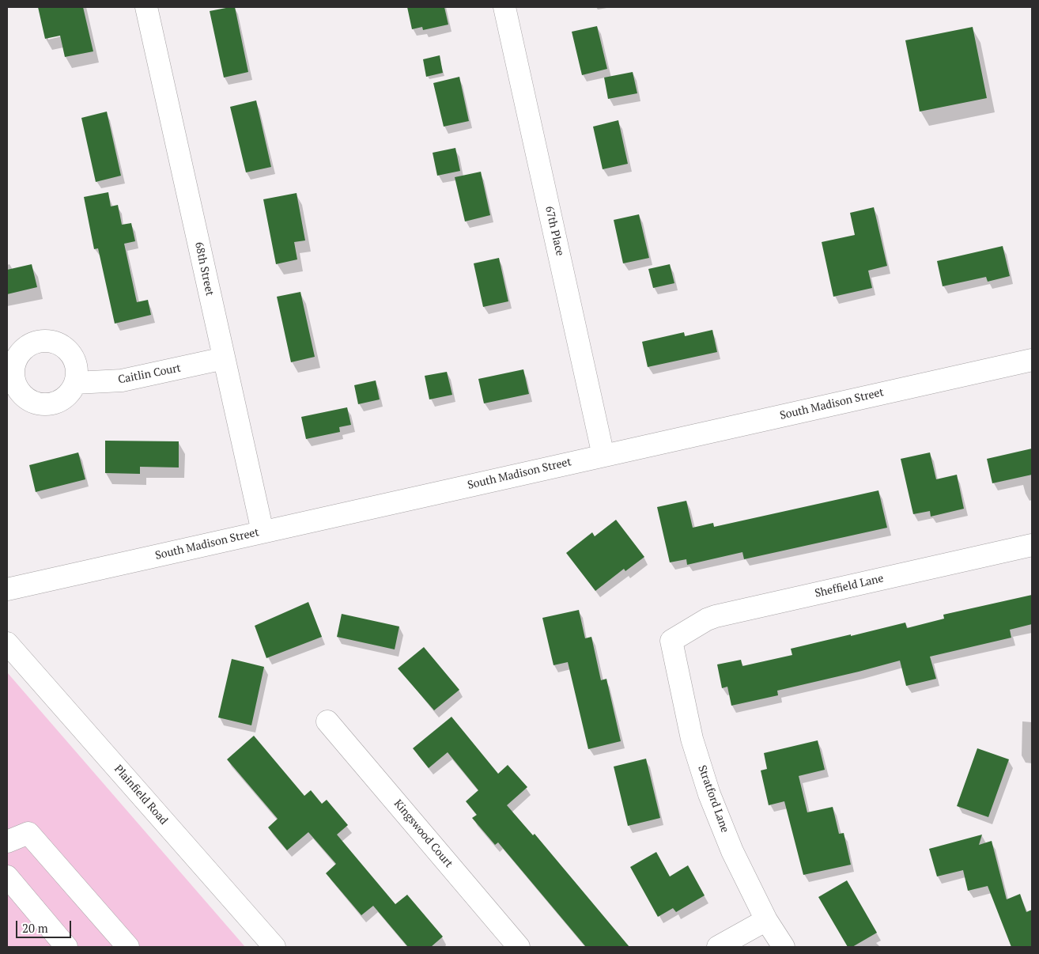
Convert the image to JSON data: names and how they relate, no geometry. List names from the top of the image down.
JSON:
{
  "streets": {
    "street": [
      "67th Place",
      "68th Street",
      "Caitlin Court",
      "South Madison Street",
      "Sheffield Lane",
      "Plainfield Road",
      "Stratford Lane",
      "Kingswood Court"
    ]
  },
  "crossings": [
    ["67th Place", "South Madison Street"],
    ["68th Street", "Caitlin Court"],
    ["68th Street", "South Madison Street"],
    ["Sheffield Lane", "Stratford Lane"]
  ],
  "scale_bar": "20 m"
}
